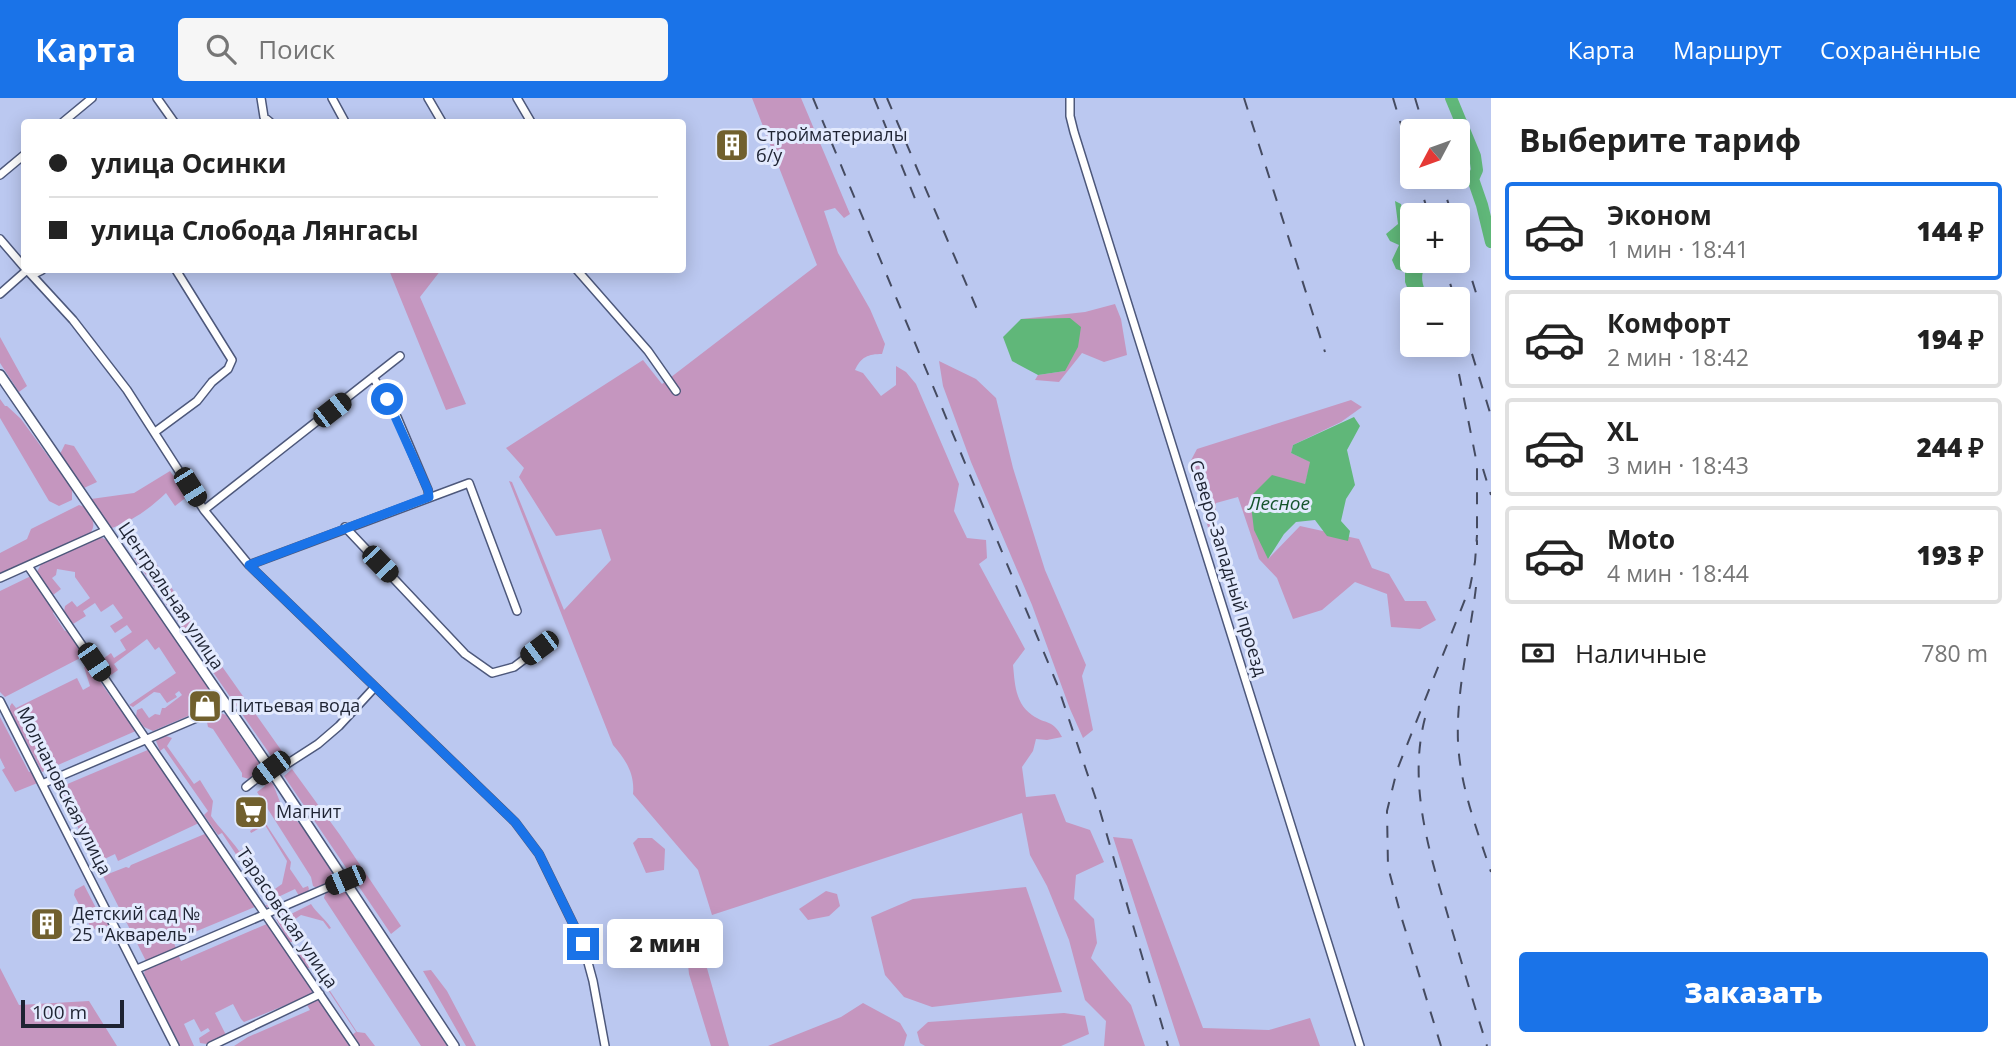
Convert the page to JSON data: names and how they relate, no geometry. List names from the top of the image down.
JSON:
{
  "streets": {
    "street": [
      "Северо-Западный проезд",
      "Центральная улица",
      "Молчановская улица",
      "Тарасовская улица"
    ]
  },
  "water": ["Лесное"],
  "places": {
    "building": ["Стройматериалы б/у", "Детский сад № 25 \"Акварель\""],
    "shop": ["Питьевая вода"],
    "supermarket": ["Магнит"]
  },
  "scale_bar": "100 m",
  "north": "bottom left",
  "page": {
    "header": "Карта",
    "search": "Поиск",
    "nav": ["Карта", "Маршрут", "Сохранённые"],
    "heading": "Выберите тариф",
    "map_buttons": ["+", "−"],
    "banner": ["улица Осинки", "улица Слобода Лянгасы"],
    "list": [
      {
        "name": "Эконом",
        "note": "1 мин · 18:41",
        "value": "144 ₽"
      },
      {
        "name": "Комфорт",
        "note": "2 мин · 18:42",
        "value": "194 ₽"
      },
      {
        "name": "XL",
        "note": "3 мин · 18:43",
        "value": "244 ₽"
      },
      {
        "name": "Moto",
        "note": "4 мин · 18:44",
        "value": "193 ₽"
      }
    ],
    "pay": ["Наличные", "780 m"],
    "bubble": "2 мин",
    "buttons": "Заказать",
    "scale": "100 m"
  }
}
